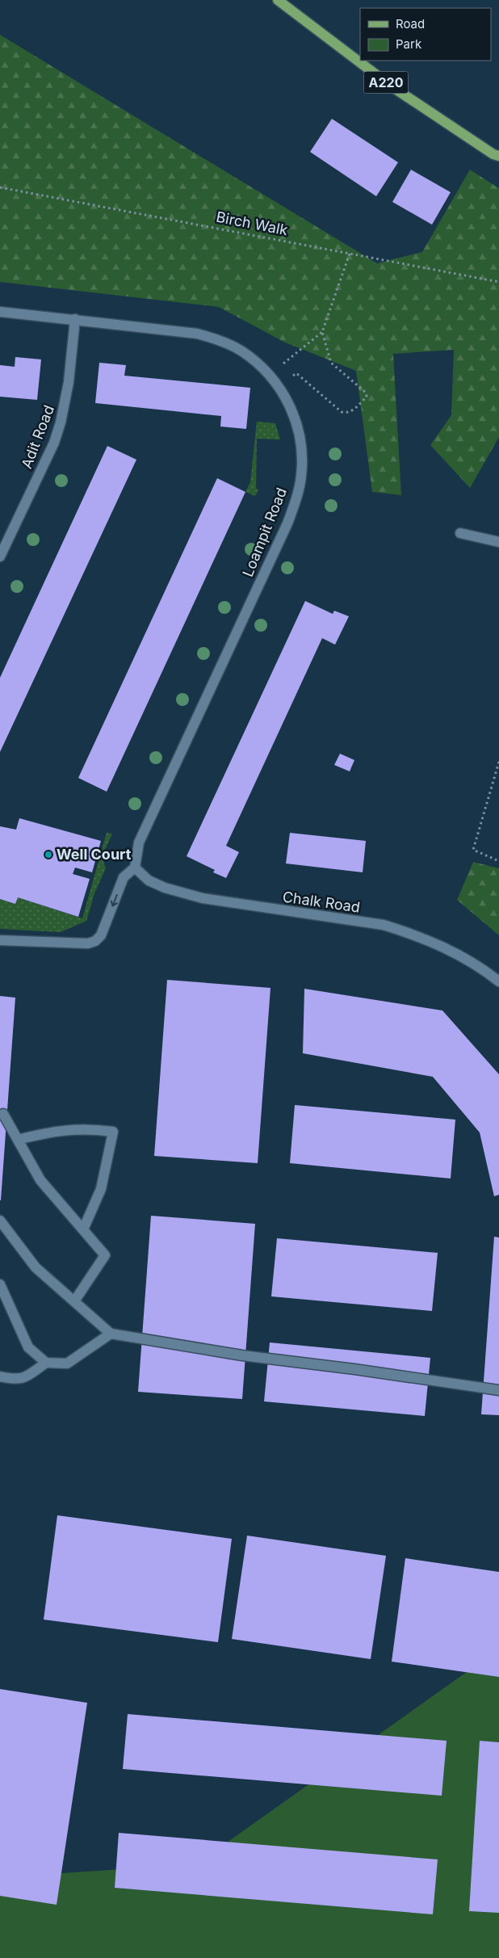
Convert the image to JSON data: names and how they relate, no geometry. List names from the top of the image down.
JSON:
{
  "streets": {
    "main road": ["A220"],
    "street": ["Adit Road", "Loampit Road", "Chalk Road"],
    "path": ["Birch Walk"]
  },
  "crossings": [
    ["Adit Road", "Loampit Road"],
    ["Loampit Road", "Chalk Road"]
  ],
  "places": ["Well Court"],
  "legend": ["Road", "Park"]
}
